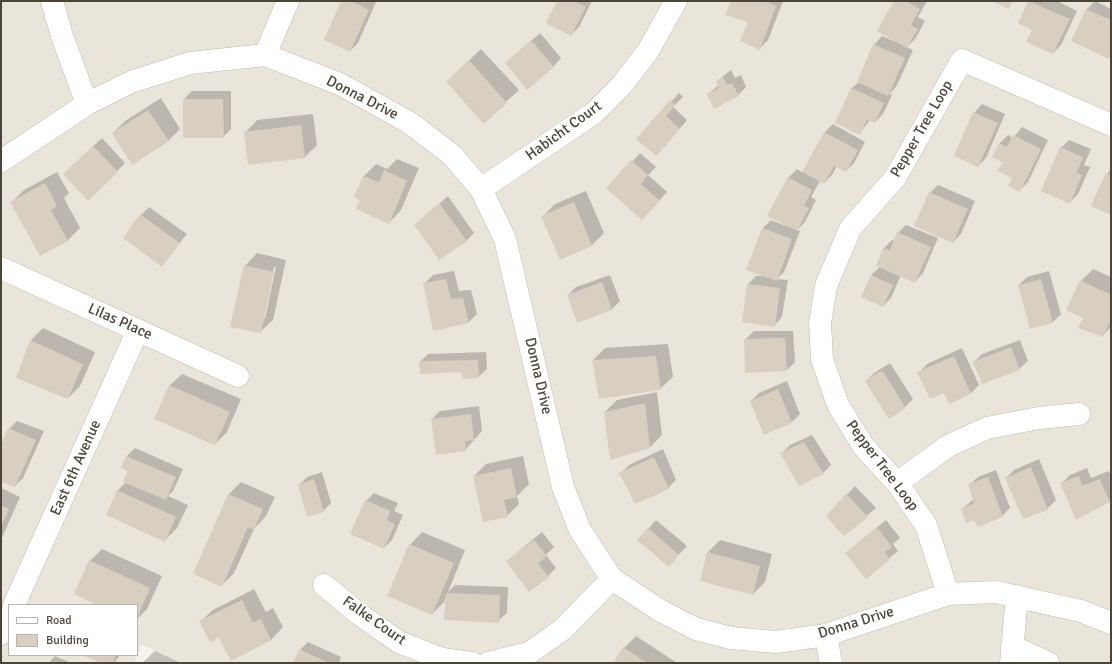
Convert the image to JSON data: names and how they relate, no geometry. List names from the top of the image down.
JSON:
{
  "streets": {
    "street": [
      "Donna Drive",
      "Pepper Tree Loop",
      "Habicht Court",
      "Lilas Place",
      "East 6th Avenue",
      "Falke Court"
    ]
  },
  "crossings": [
    ["Donna Drive", "Pepper Tree Loop"],
    ["Donna Drive", "Habicht Court"],
    ["Lilas Place", "East 6th Avenue"]
  ],
  "legend": ["Road", "Building"]
}
